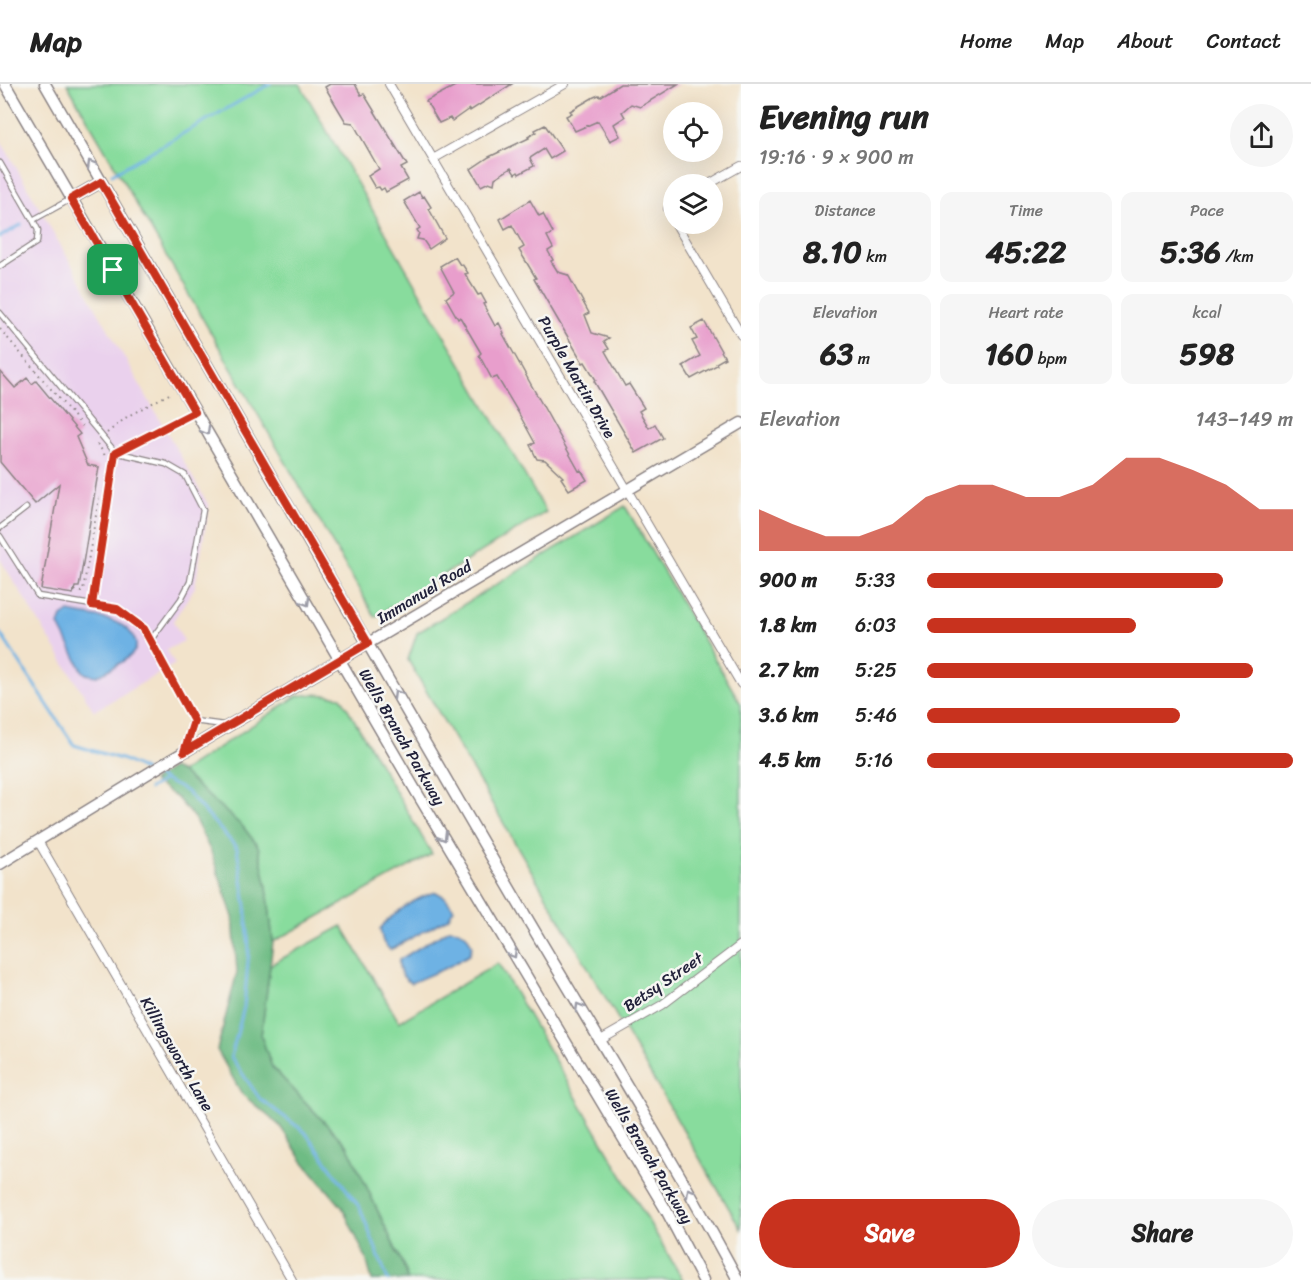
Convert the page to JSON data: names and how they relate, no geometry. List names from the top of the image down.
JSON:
{
  "streets": {
    "street": [
      "Purple Martin Drive",
      "Immanuel Road",
      "Wells Branch Parkway",
      "Betsy Street",
      "Killingsworth Lane"
    ]
  },
  "crossings": [
    ["Purple Martin Drive", "Immanuel Road"],
    ["Immanuel Road", "Wells Branch Parkway"],
    ["Immanuel Road", "Killingsworth Lane"],
    ["Wells Branch Parkway", "Betsy Street"]
  ],
  "page": {
    "header": "Map",
    "nav": [
      "Home",
      "Map",
      "About",
      "Contact"
    ],
    "heading": ["Evening run", "19:16 · 9 × 900 m"],
    "stats": [
      ["Distance", "8.10 km"],
      ["Time", "45:22"],
      ["Pace", "5:36 /km"],
      ["Elevation", "63 m"],
      ["Heart rate", "160 bpm"],
      ["kcal", "598"]
    ],
    "chart": ["Elevation", "143–149 m"],
    "list": [
      {
        "name": "900 m",
        "note": "5:33"
      },
      {
        "name": "1.8 km",
        "note": "6:03"
      },
      {
        "name": "2.7 km",
        "note": "5:25"
      },
      {
        "name": "3.6 km",
        "note": "5:46"
      },
      {
        "name": "4.5 km",
        "note": "5:16"
      }
    ],
    "buttons": ["Save", "Share"]
  }
}
